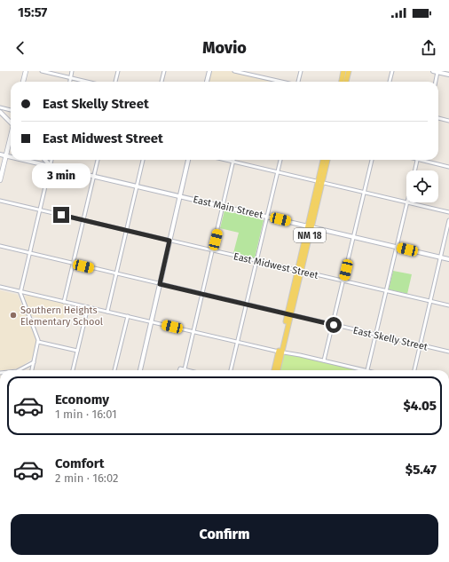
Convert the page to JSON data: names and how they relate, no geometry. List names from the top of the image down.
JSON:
{
  "streets": {
    "main road": ["NM 18"],
    "street": ["East Main Street", "East Midwest Street", "East Skelly Street"]
  },
  "crossings": [
    ["East Main Street", "NM 18"],
    ["NM 18", "East Midwest Street"],
    ["NM 18", "East Skelly Street"]
  ],
  "places": ["Southern Heights Elementary School"],
  "page": {
    "status": "15:57",
    "header": "Movio",
    "banner": ["East Skelly Street", "East Midwest Street"],
    "bubble": "3 min",
    "list": [
      {
        "name": "Economy",
        "note": "1 min · 16:01",
        "value": "$4.05"
      },
      {
        "name": "Comfort",
        "note": "2 min · 16:02",
        "value": "$5.47"
      }
    ],
    "buttons": "Confirm"
  }
}
